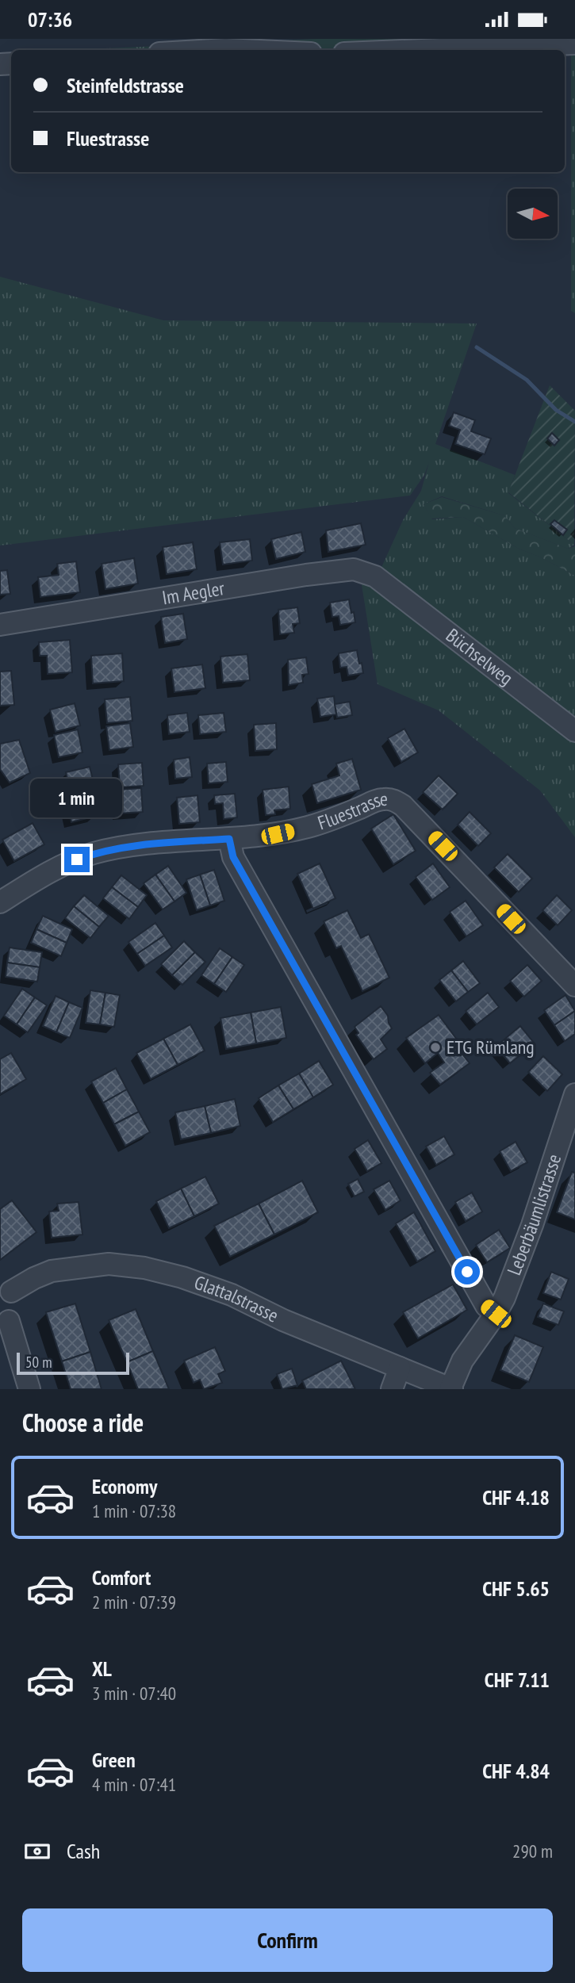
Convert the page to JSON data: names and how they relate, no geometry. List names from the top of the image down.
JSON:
{
  "streets": {
    "street": [
      "Im Aegler",
      "Büchselweg",
      "Fluestrasse",
      "Leberbäumlistrasse",
      "Glattalstrasse"
    ]
  },
  "crossings": [
    ["Im Aegler", "Büchselweg"],
    ["Leberbäumlistrasse", "Glattalstrasse"]
  ],
  "places": ["ETG Rümlang"],
  "scale_bar": "50 m",
  "north": "right",
  "page": {
    "status": "07:36",
    "banner": ["Steinfeldstrasse", "Fluestrasse"],
    "bubble": "1 min",
    "scale": "50 m",
    "heading": "Choose a ride",
    "list": [
      {
        "name": "Economy",
        "note": "1 min · 07:38",
        "value": "CHF 4.18"
      },
      {
        "name": "Comfort",
        "note": "2 min · 07:39",
        "value": "CHF 5.65"
      },
      {
        "name": "XL",
        "note": "3 min · 07:40",
        "value": "CHF 7.11"
      },
      {
        "name": "Green",
        "note": "4 min · 07:41",
        "value": "CHF 4.84"
      }
    ],
    "pay": ["Cash", "290 m"],
    "buttons": "Confirm"
  }
}
